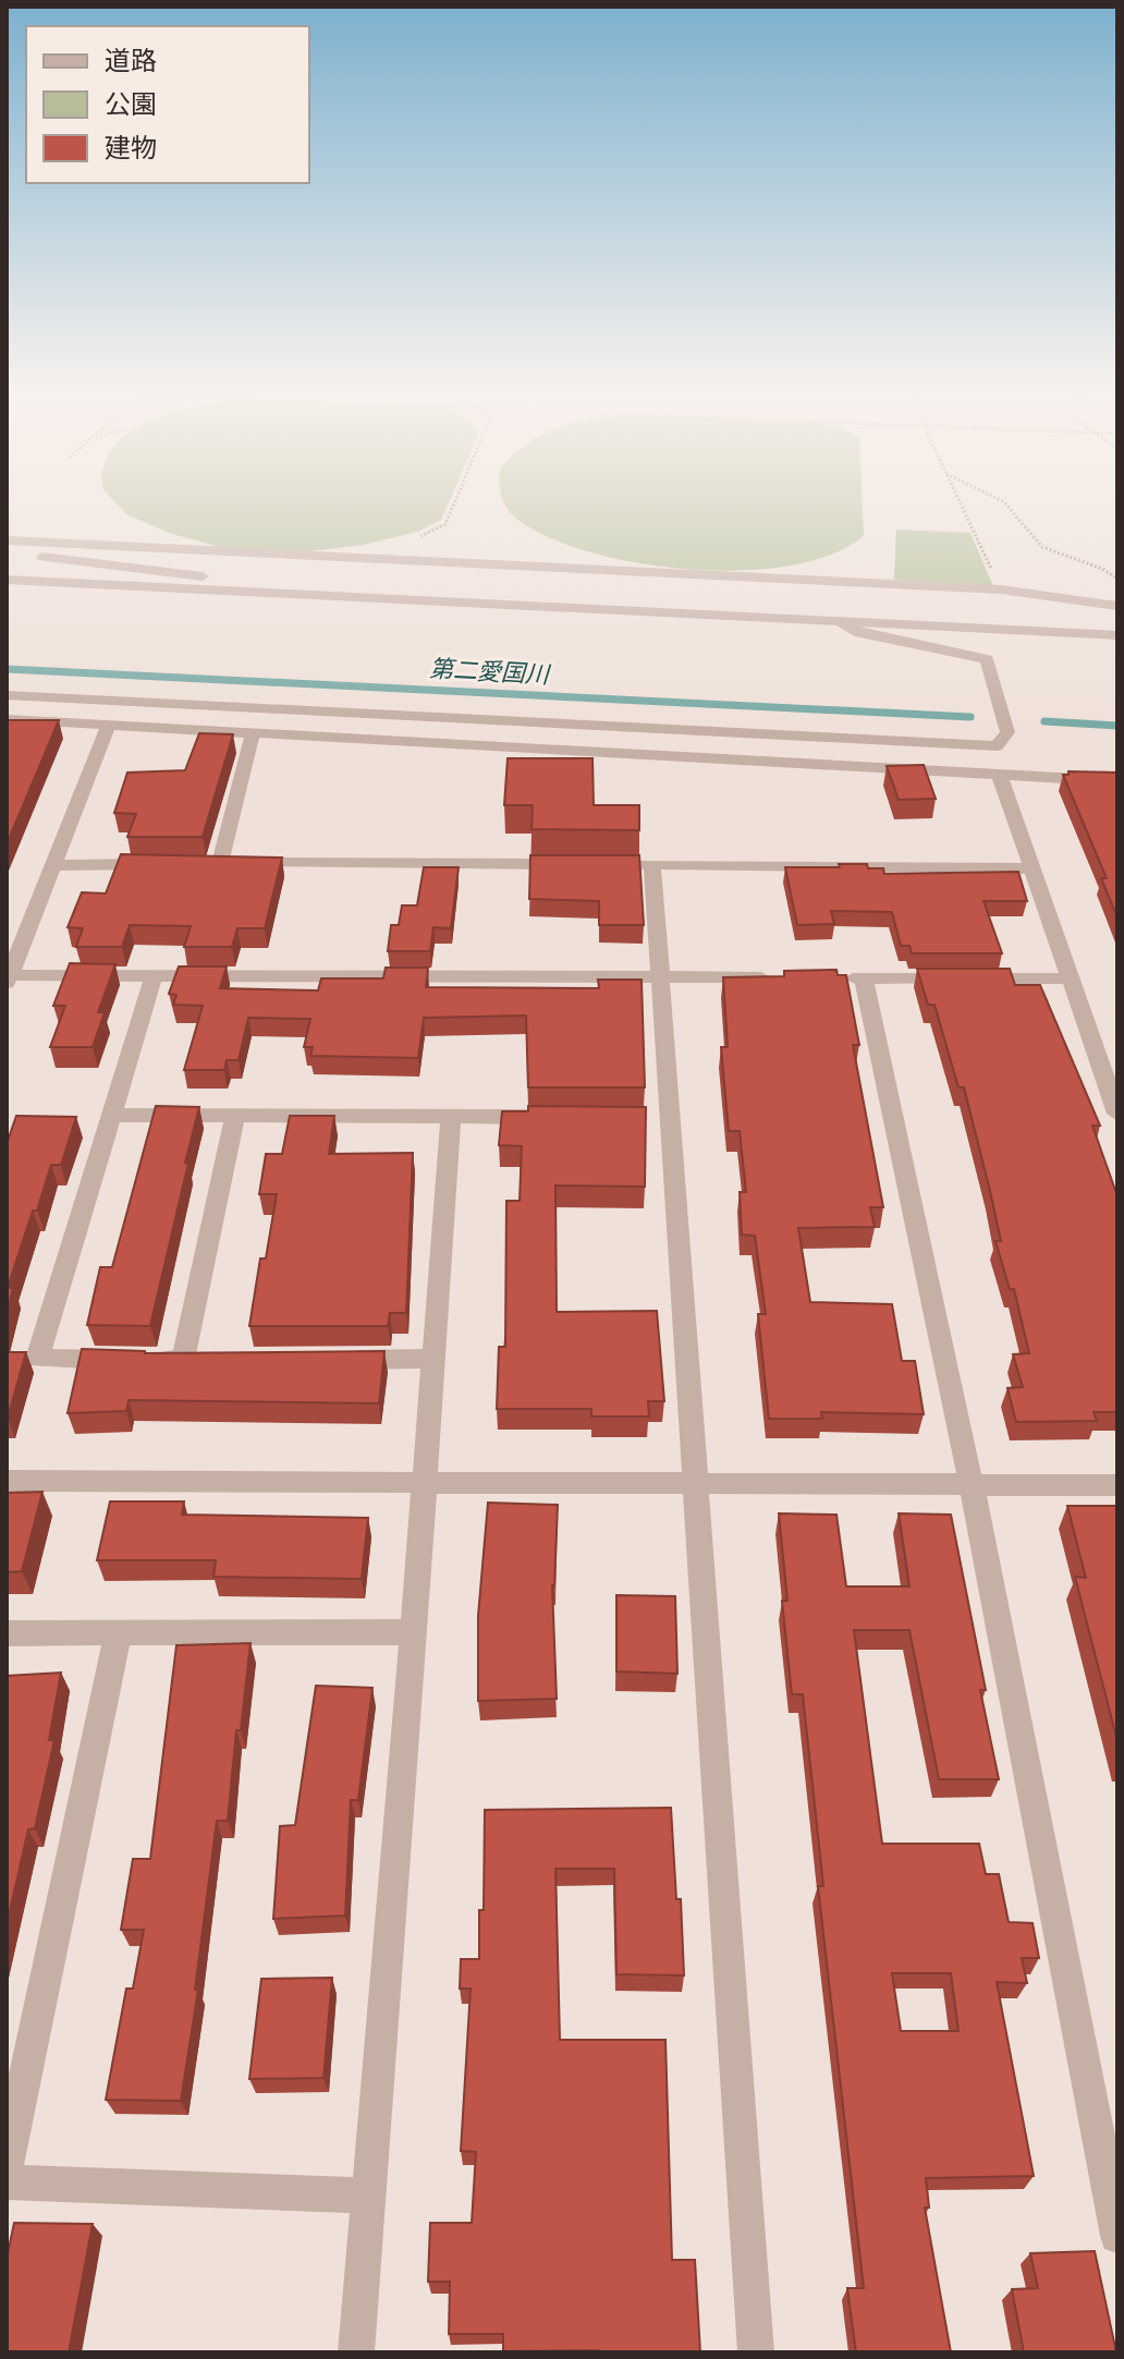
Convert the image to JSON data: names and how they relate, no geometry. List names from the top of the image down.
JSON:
{
  "water": ["第二愛国川"],
  "legend": ["道路", "公園", "建物"]
}
